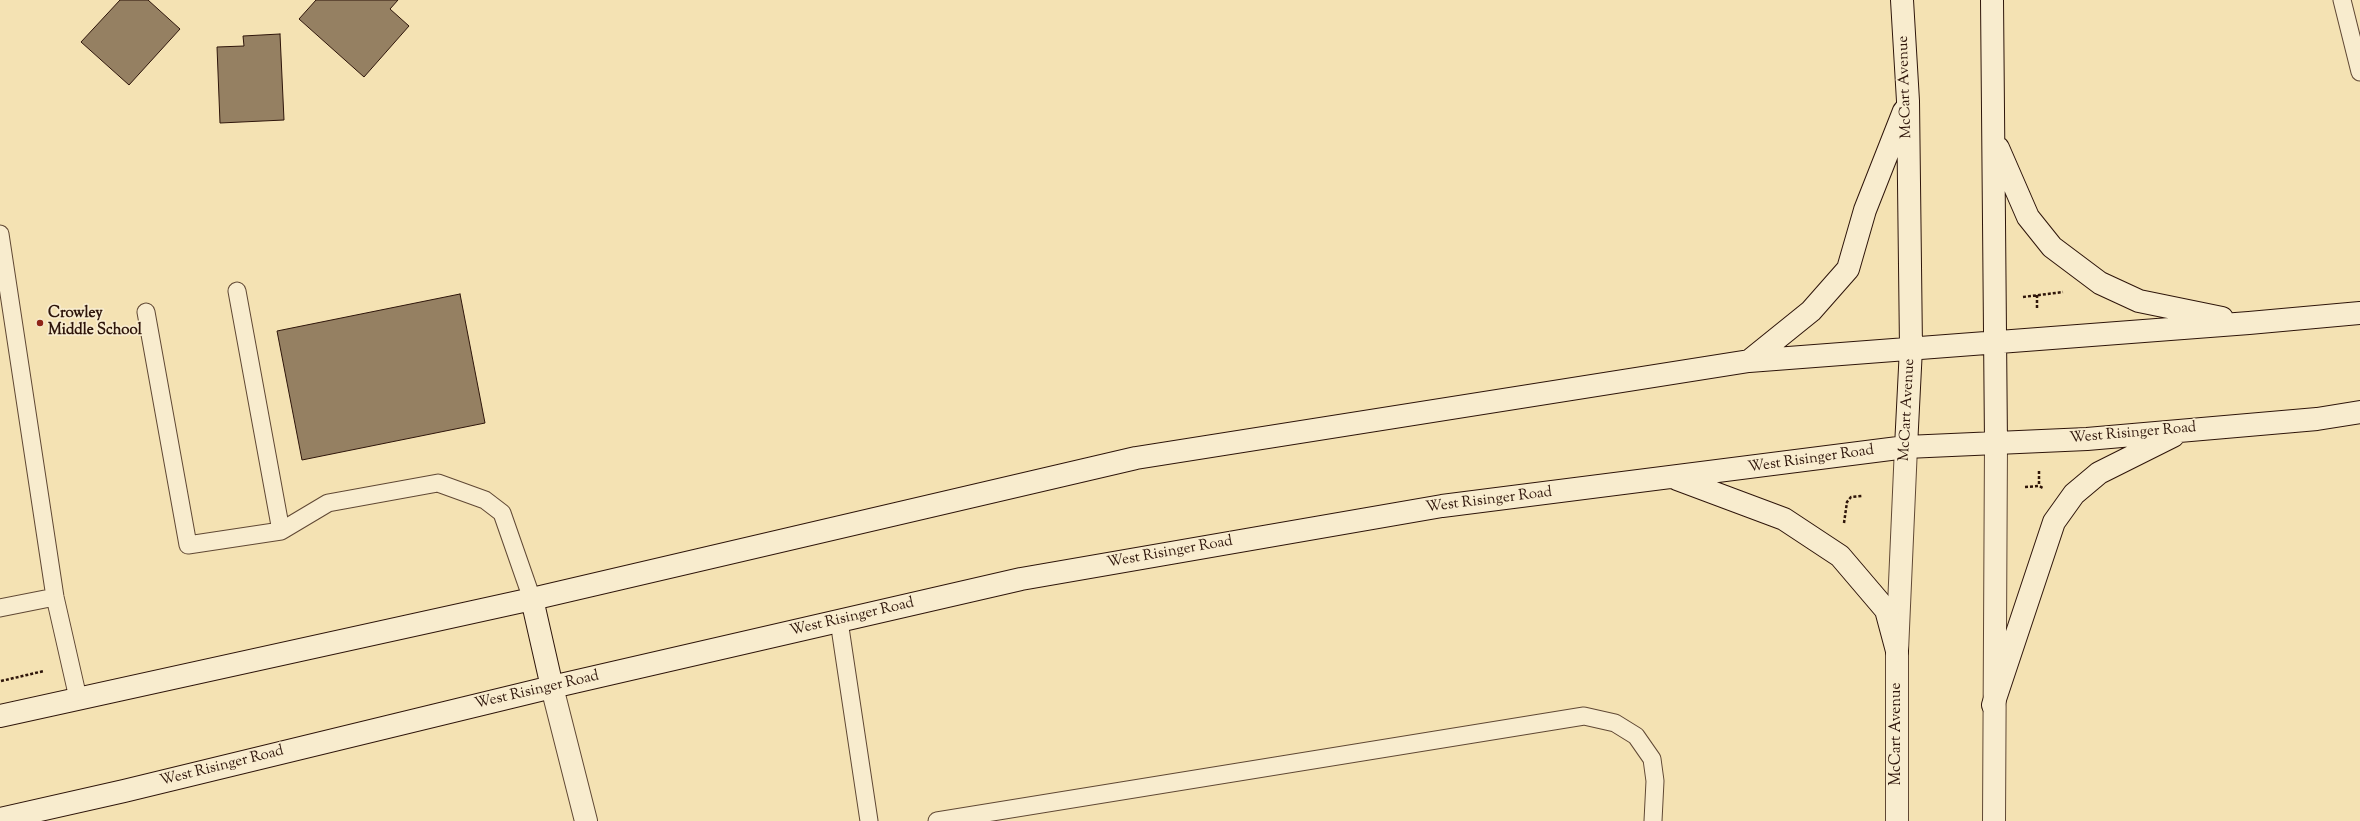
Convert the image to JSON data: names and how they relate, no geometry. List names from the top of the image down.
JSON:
{
  "streets": {
    "main road": ["McCart Avenue", "West Risinger Road"]
  },
  "crossings": [
    ["McCart Avenue", "West Risinger Road"]
  ],
  "places": ["Crowley Middle School"]
}
